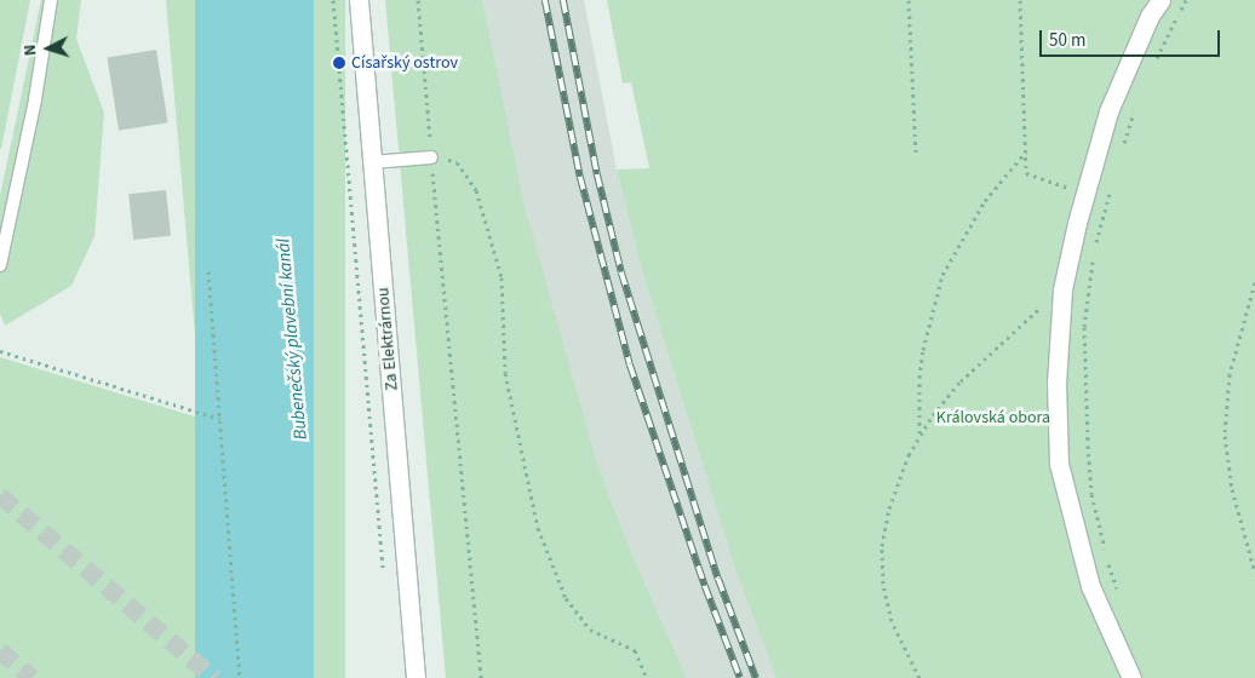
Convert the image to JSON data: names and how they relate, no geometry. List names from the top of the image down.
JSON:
{
  "streets": {
    "street": ["Za Elektrárnou"]
  },
  "water": ["Bubenečský plavební kanál"],
  "parks": ["Královská obora"],
  "places": ["Císařský ostrov"],
  "scale_bar": "50 m",
  "north": "left"
}
